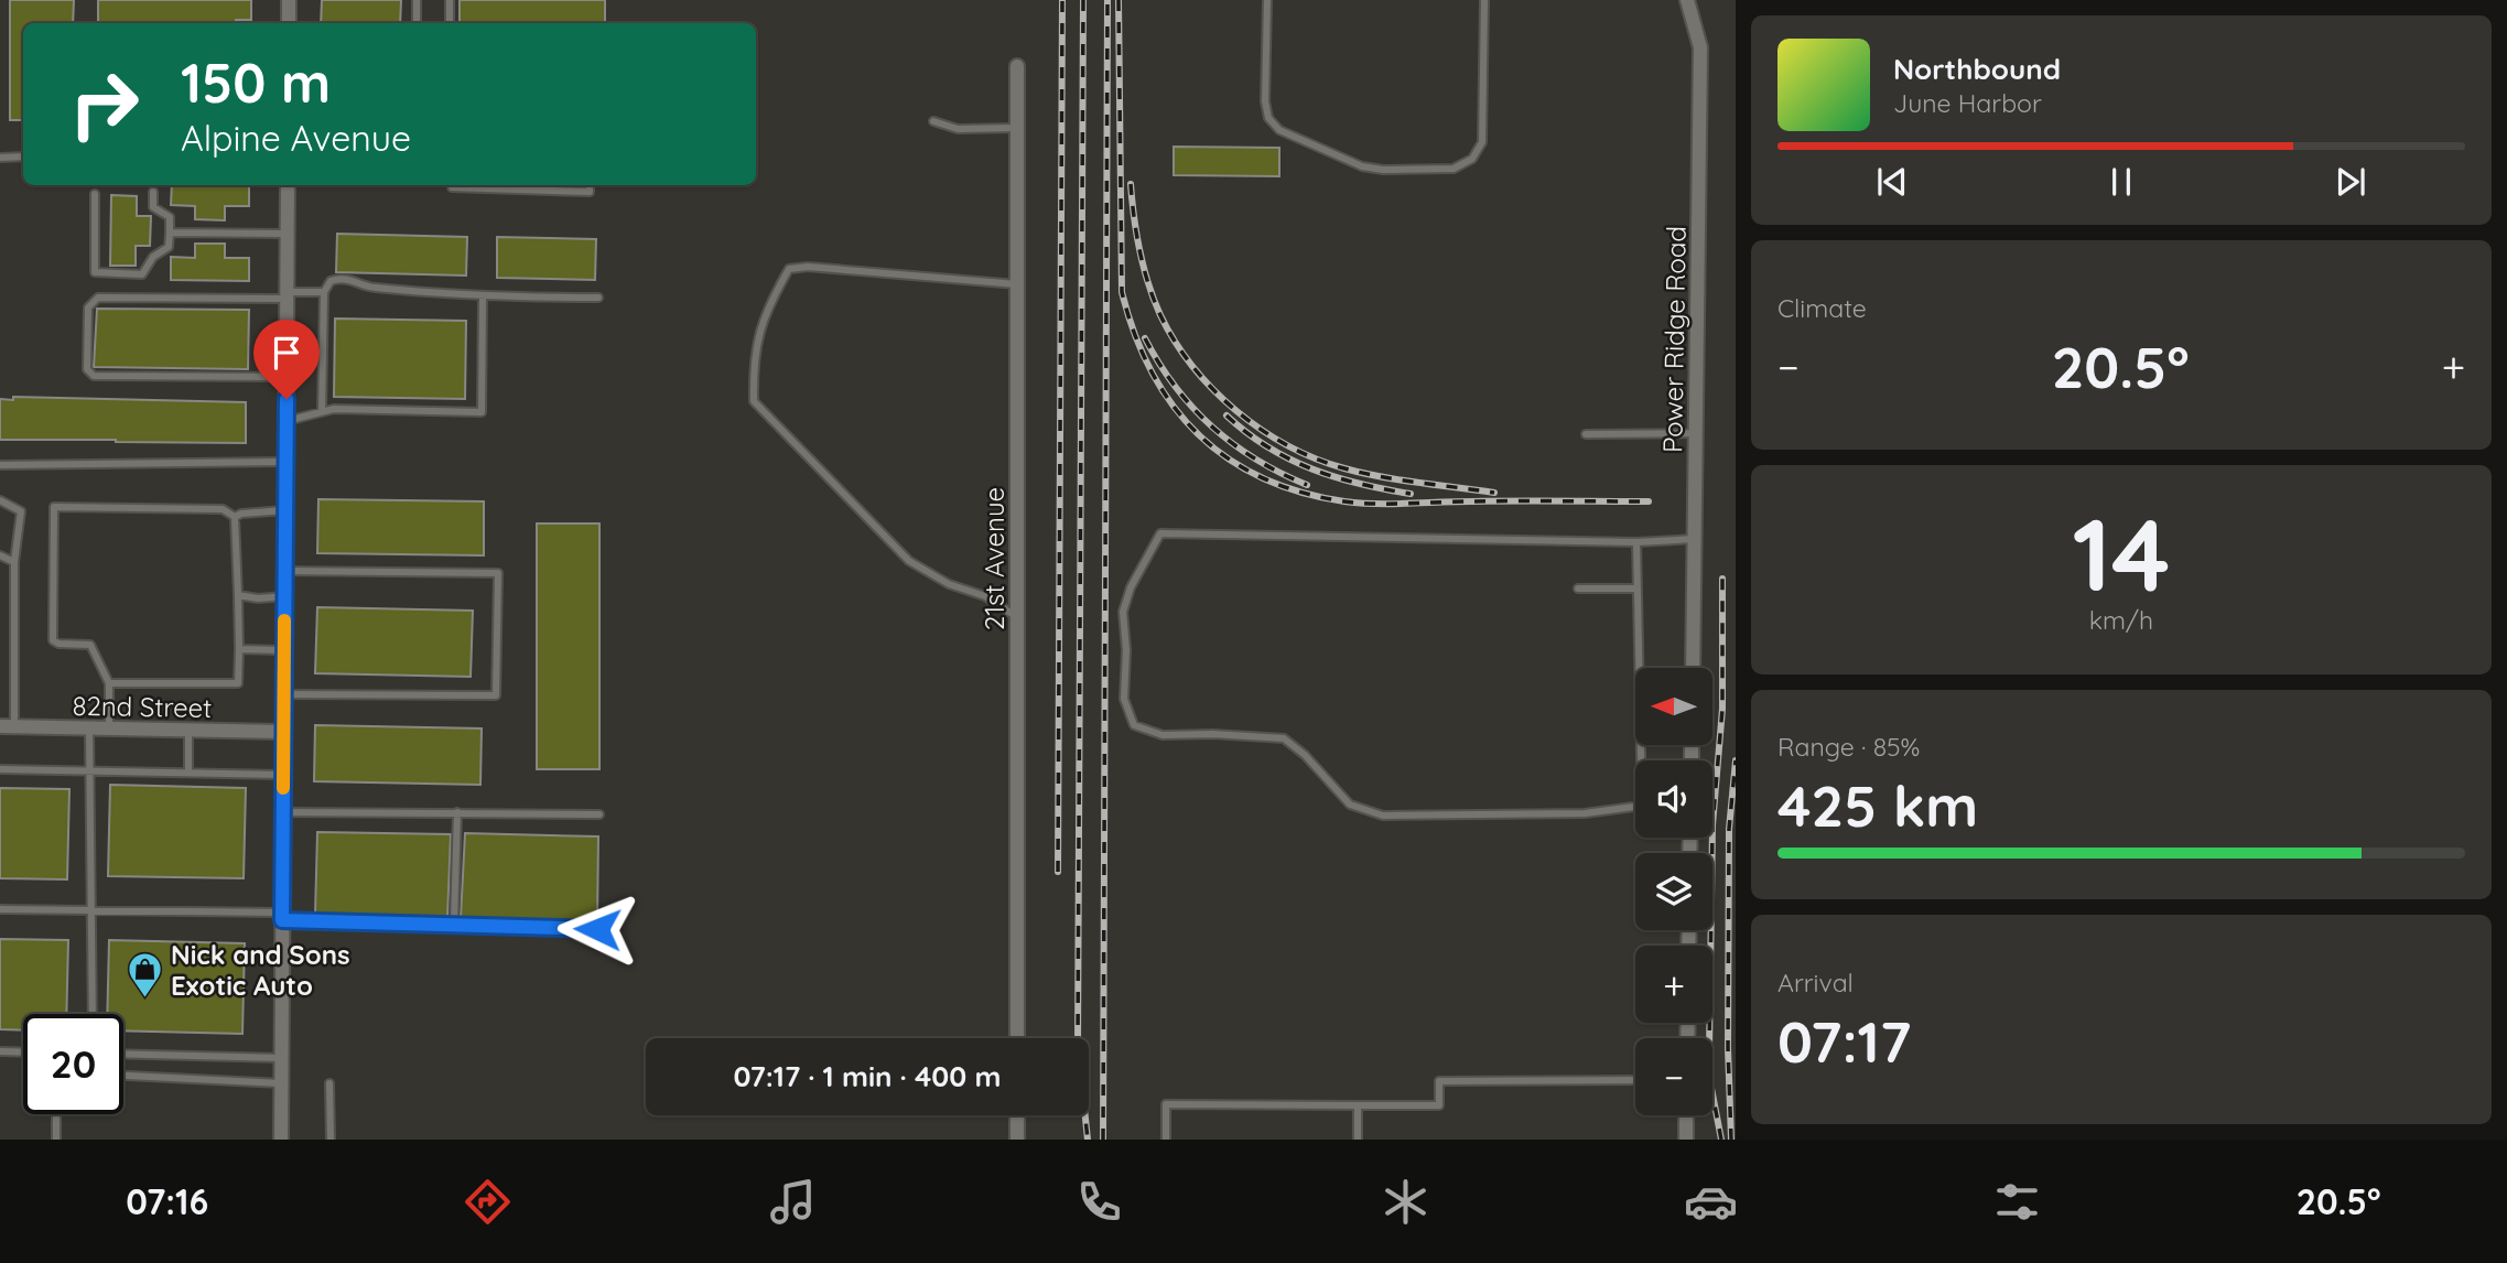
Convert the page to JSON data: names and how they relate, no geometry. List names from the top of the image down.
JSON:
{
  "streets": {
    "street": ["Power Ridge Road", "21st Avenue", "82nd Street"]
  },
  "places": {
    "shop": ["Nick and Sons Exotic Auto"]
  },
  "north": "left",
  "page": {
    "turn": ["150 m", "Alpine Avenue"],
    "song": ["Northbound", "June Harbor"],
    "tile": [
      "Climate",
      ["14", "km/h"],
      ["Range · 85%", "425 km"],
      ["Arrival", "07:17"]
    ],
    "heat": ["−", "20.5°", "+"],
    "map_buttons": ["+", "−"],
    "limit": "20",
    "trip": "07:17 · 1 min · 400 m",
    "tabs": ["07:16", "20.5°"]
  }
}
